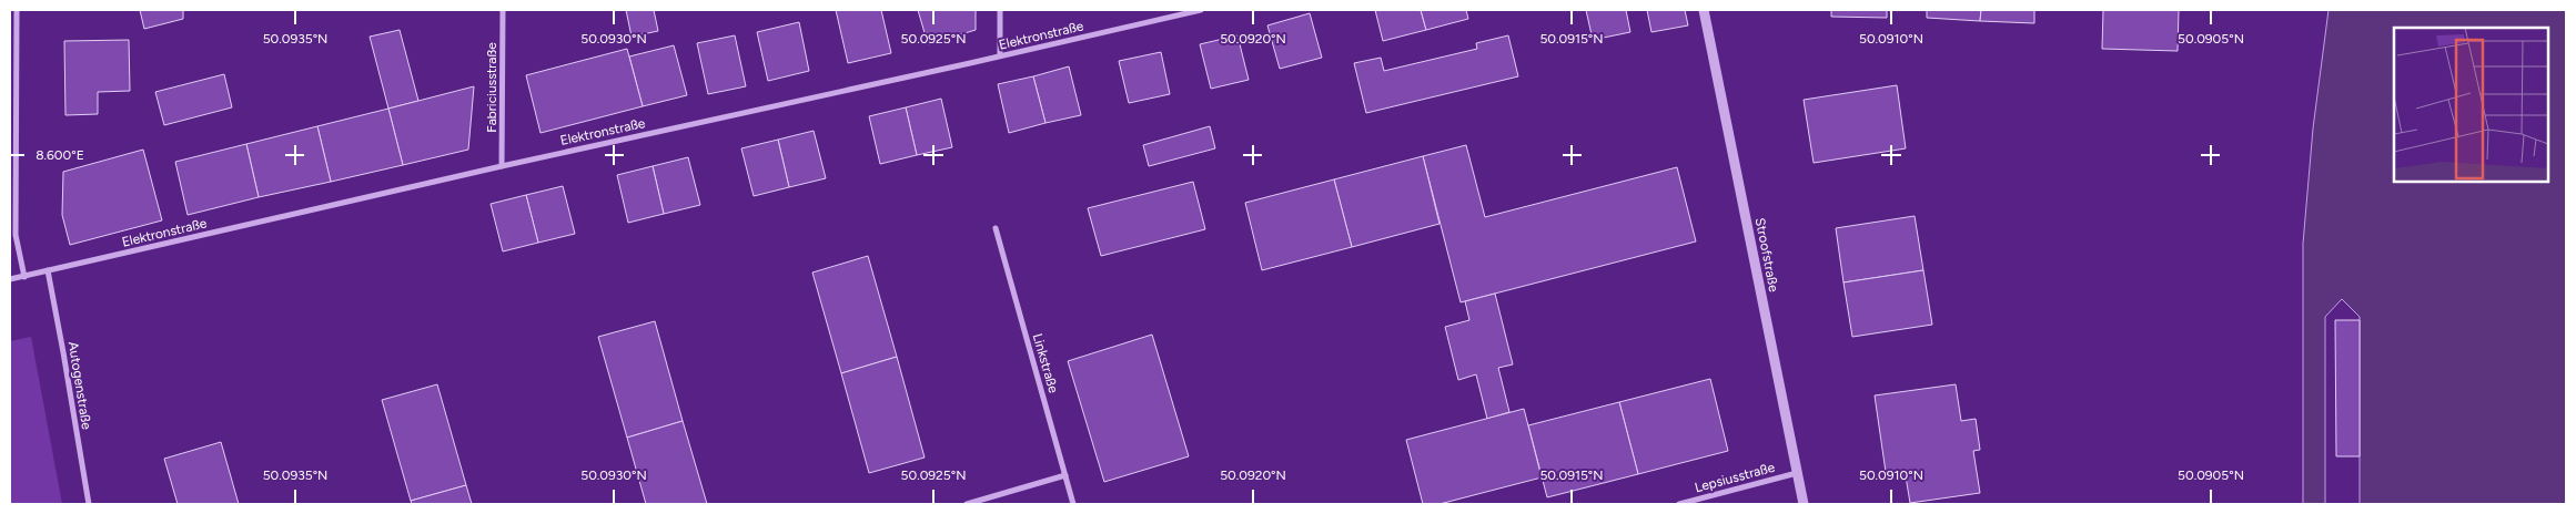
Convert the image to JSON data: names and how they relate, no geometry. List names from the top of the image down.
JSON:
{
  "streets": {
    "street": [
      "Elektronstraße",
      "Fabriciusstraße",
      "Stroofstraße",
      "Linkstraße",
      "Autogenstraße",
      "Lepsiusstraße"
    ]
  },
  "crossings": [
    ["Elektronstraße", "Fabriciusstraße"],
    ["Elektronstraße", "Autogenstraße"],
    ["Stroofstraße", "Lepsiusstraße"]
  ],
  "coordinates": [
    "50.0935°N",
    "50.0930°N",
    "50.0925°N",
    "50.0920°N",
    "50.0915°N",
    "50.0910°N",
    "50.0905°N",
    "8.600°E"
  ]
}
